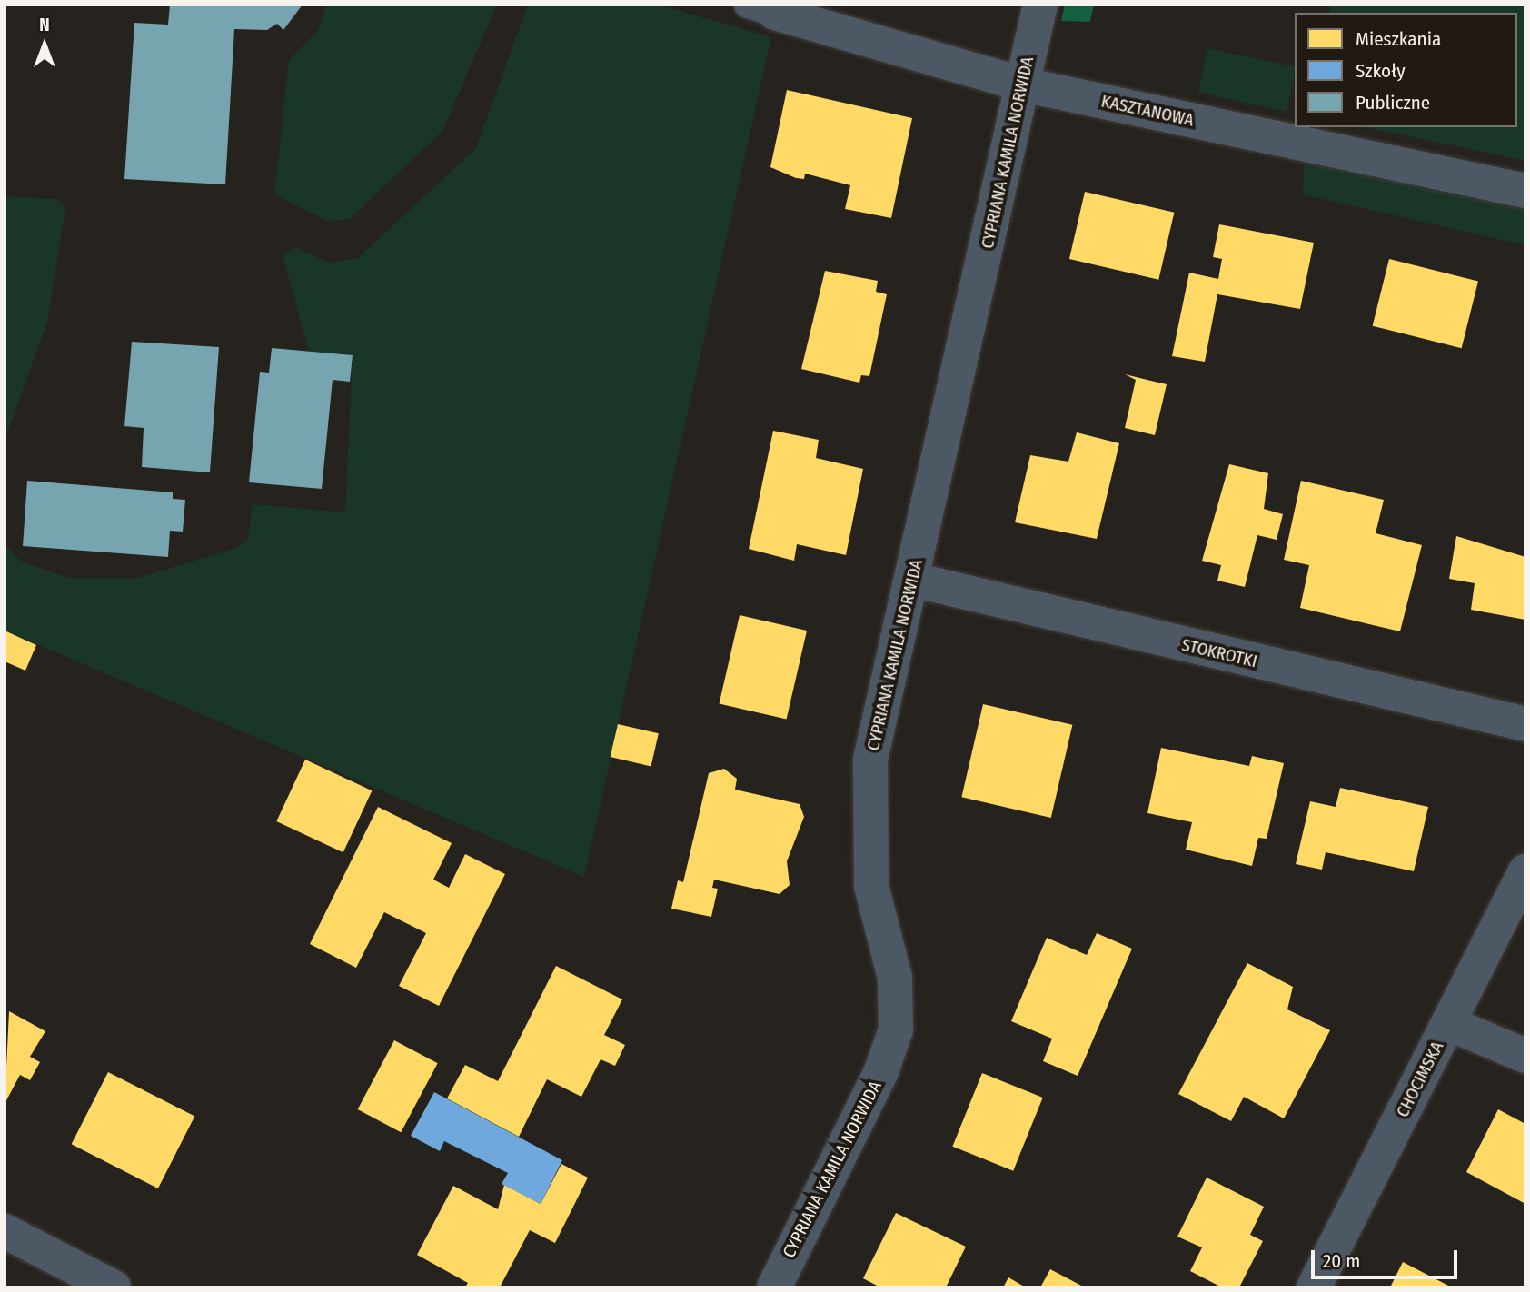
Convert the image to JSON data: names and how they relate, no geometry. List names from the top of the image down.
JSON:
{
  "streets": {
    "street": [
      "KASZTANOWA",
      "CYPRIANA KAMILA NORWIDA",
      "STOKROTKI",
      "CHOCIMSKA"
    ]
  },
  "crossings": [
    ["KASZTANOWA", "CYPRIANA KAMILA NORWIDA"],
    ["CYPRIANA KAMILA NORWIDA", "STOKROTKI"]
  ],
  "legend": ["Mieszkania", "Szkoły", "Publiczne"],
  "scale_bar": "20 m",
  "north": "top"
}
